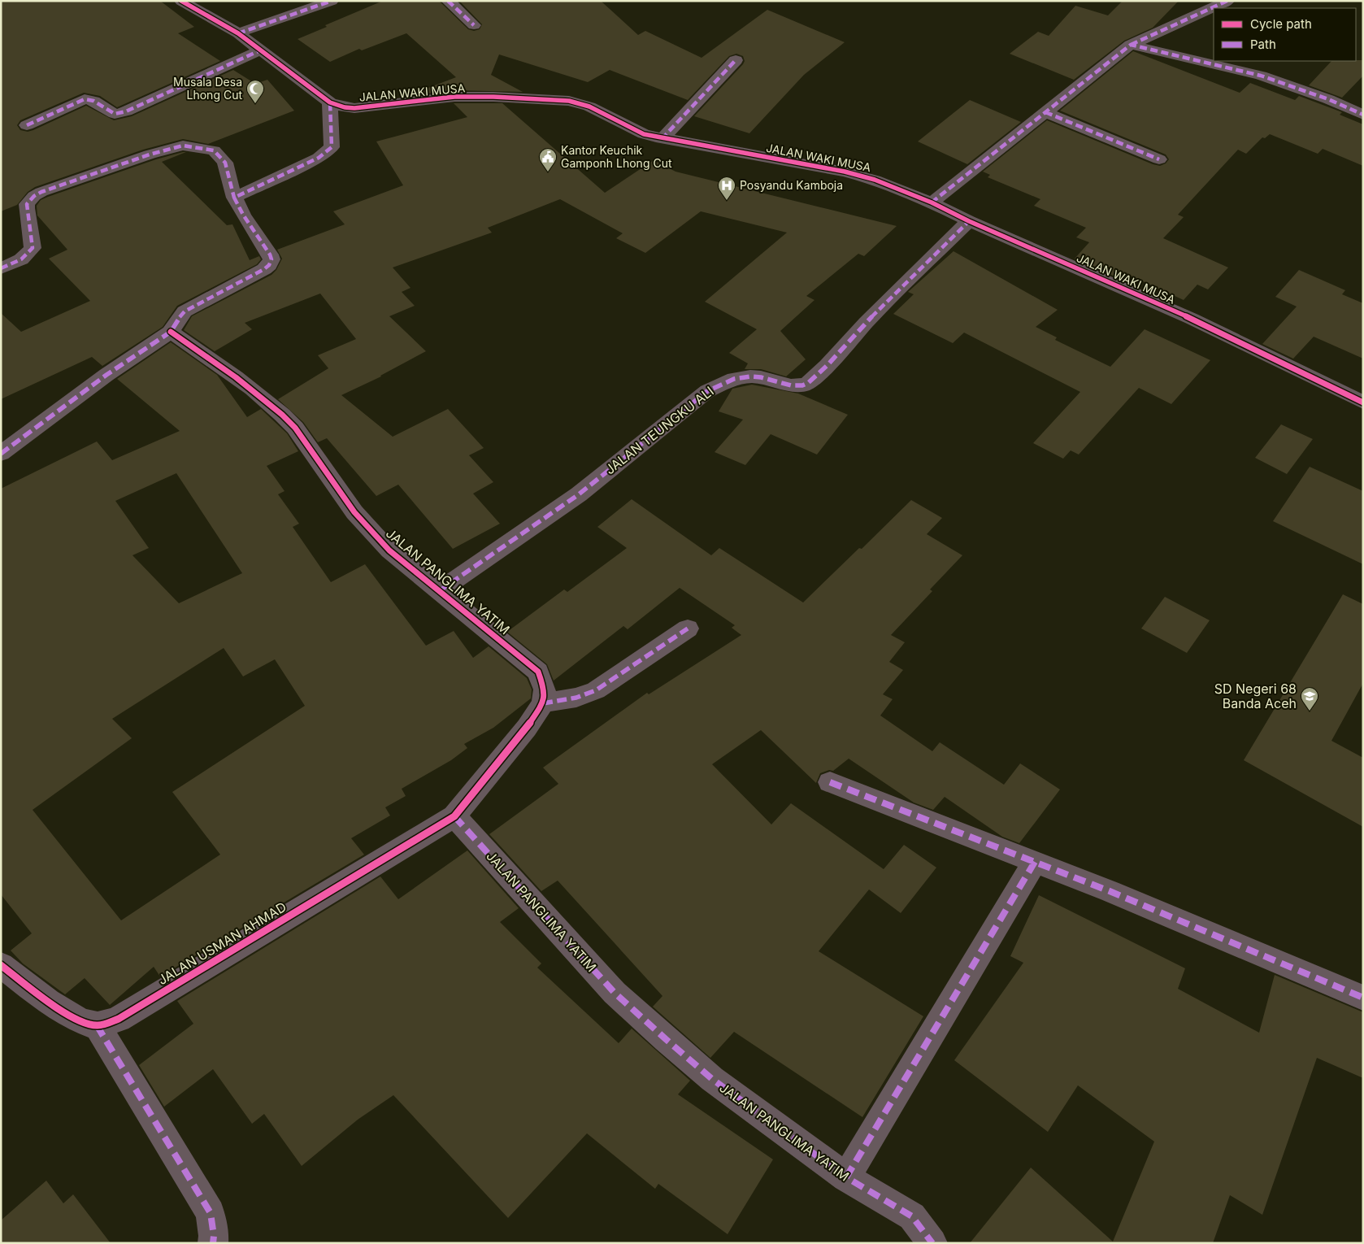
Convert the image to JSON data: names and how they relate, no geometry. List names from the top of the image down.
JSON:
{
  "streets": {
    "street": [
      "JALAN WAKI MUSA",
      "JALAN TEUNGKU ALI",
      "JALAN PANGLIMA YATIM",
      "JALAN USMAN AHMAD"
    ]
  },
  "crossings": [
    ["JALAN WAKI MUSA", "JALAN TEUNGKU ALI"],
    ["JALAN TEUNGKU ALI", "JALAN PANGLIMA YATIM"],
    ["JALAN PANGLIMA YATIM", "JALAN USMAN AHMAD"]
  ],
  "places": {
    "mosque": ["Musala Desa Lhong Cut"],
    "public building": ["Kantor Keuchik Gamponh Lhong Cut"],
    "hospital": ["Posyandu Kamboja"],
    "school or university": ["SD Negeri 68 Banda Aceh"]
  },
  "legend": ["Cycle path", "Path"]
}
